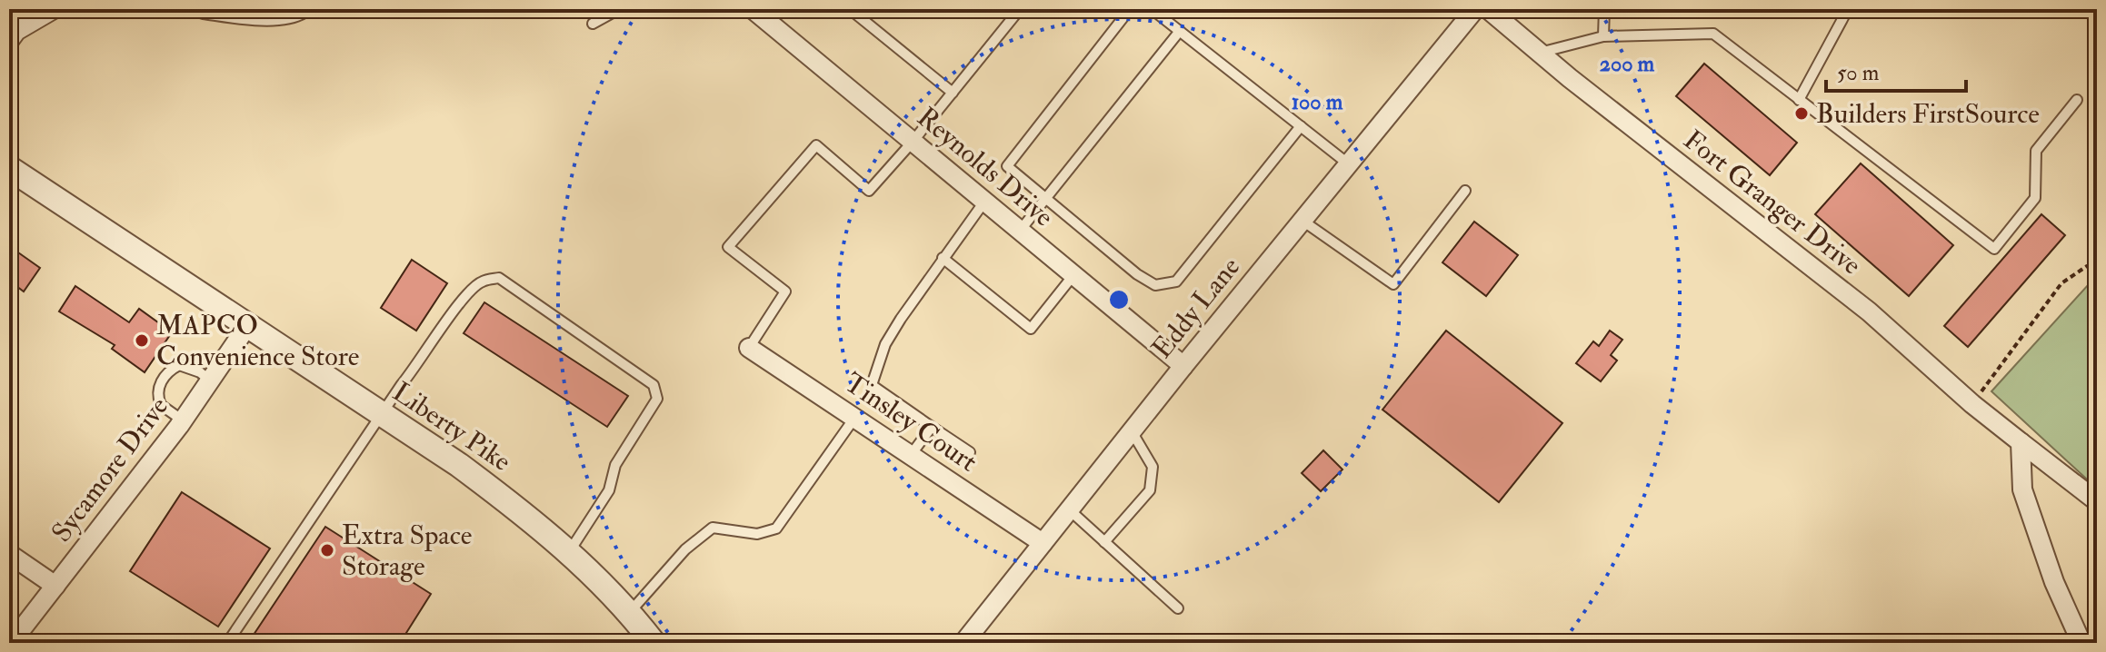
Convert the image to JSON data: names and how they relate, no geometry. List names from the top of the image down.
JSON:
{
  "streets": {
    "street": [
      "Reynolds Drive",
      "Fort Granger Drive",
      "Eddy Lane",
      "Tinsley Court",
      "Liberty Pike",
      "Sycamore Drive"
    ]
  },
  "crossings": [
    ["Reynolds Drive", "Eddy Lane"],
    ["Eddy Lane", "Tinsley Court"],
    ["Liberty Pike", "Sycamore Drive"]
  ],
  "places": ["Builders FirstSource", "MAPCO Convenience Store", "Extra Space Storage"],
  "scale_bar": "50 m",
  "rings": ["200 m", "100 m"]
}
